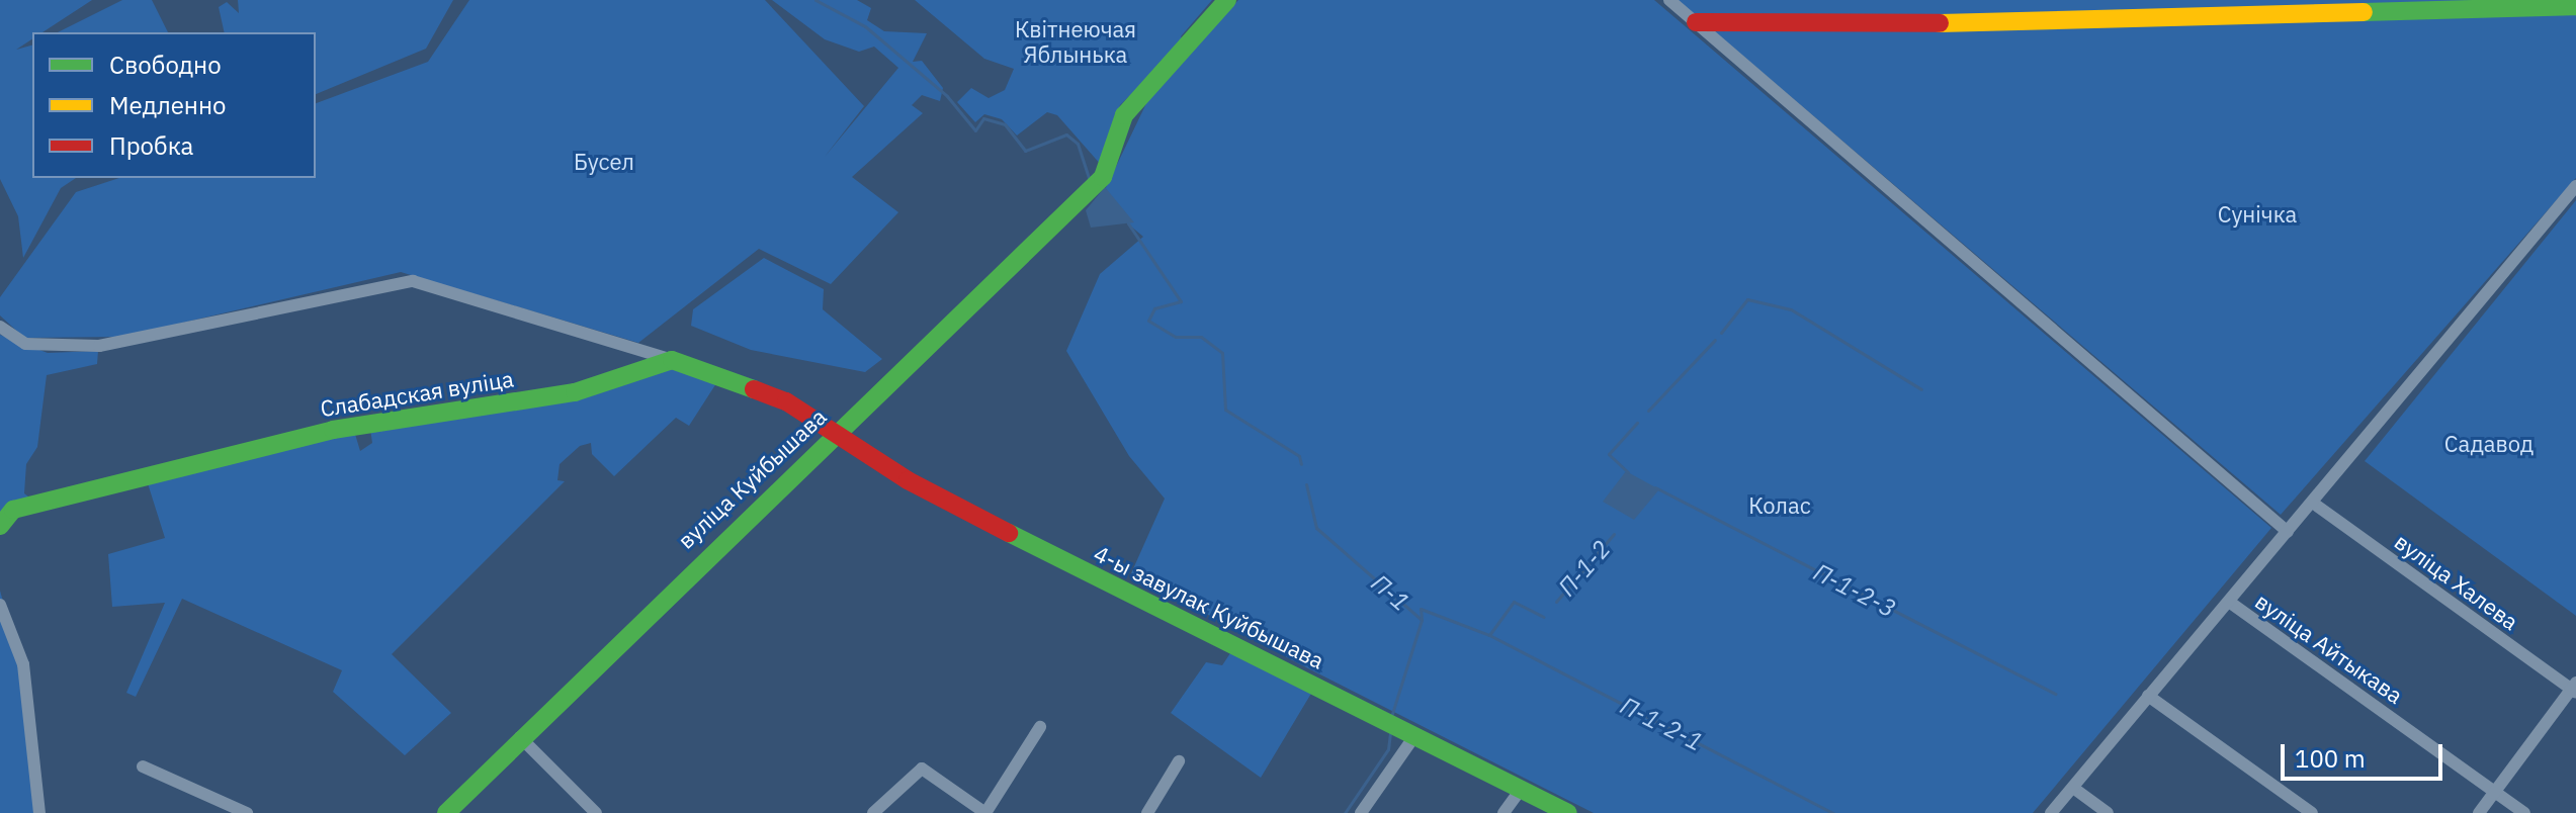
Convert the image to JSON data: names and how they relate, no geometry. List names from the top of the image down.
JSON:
{
  "streets": {
    "street": [
      "Слабадская вуліца",
      "вуліца Куйбышава",
      "вуліца Халева",
      "4-ы завулак Куйбышава",
      "вуліца Айтыкава"
    ]
  },
  "crossings": [
    ["вуліца Куйбышава", "4-ы завулак Куйбышава"]
  ],
  "water": [
    "П-1-2",
    "П-1-2-3",
    "П-1",
    "П-1-2-1"
  ],
  "parks": [
    "Квітнеючая Яблынька",
    "Бусел",
    "Сунічка",
    "Садавод",
    "Колас"
  ],
  "legend": ["Свободно", "Медленно", "Пробка"],
  "scale_bar": "100 m"
}
